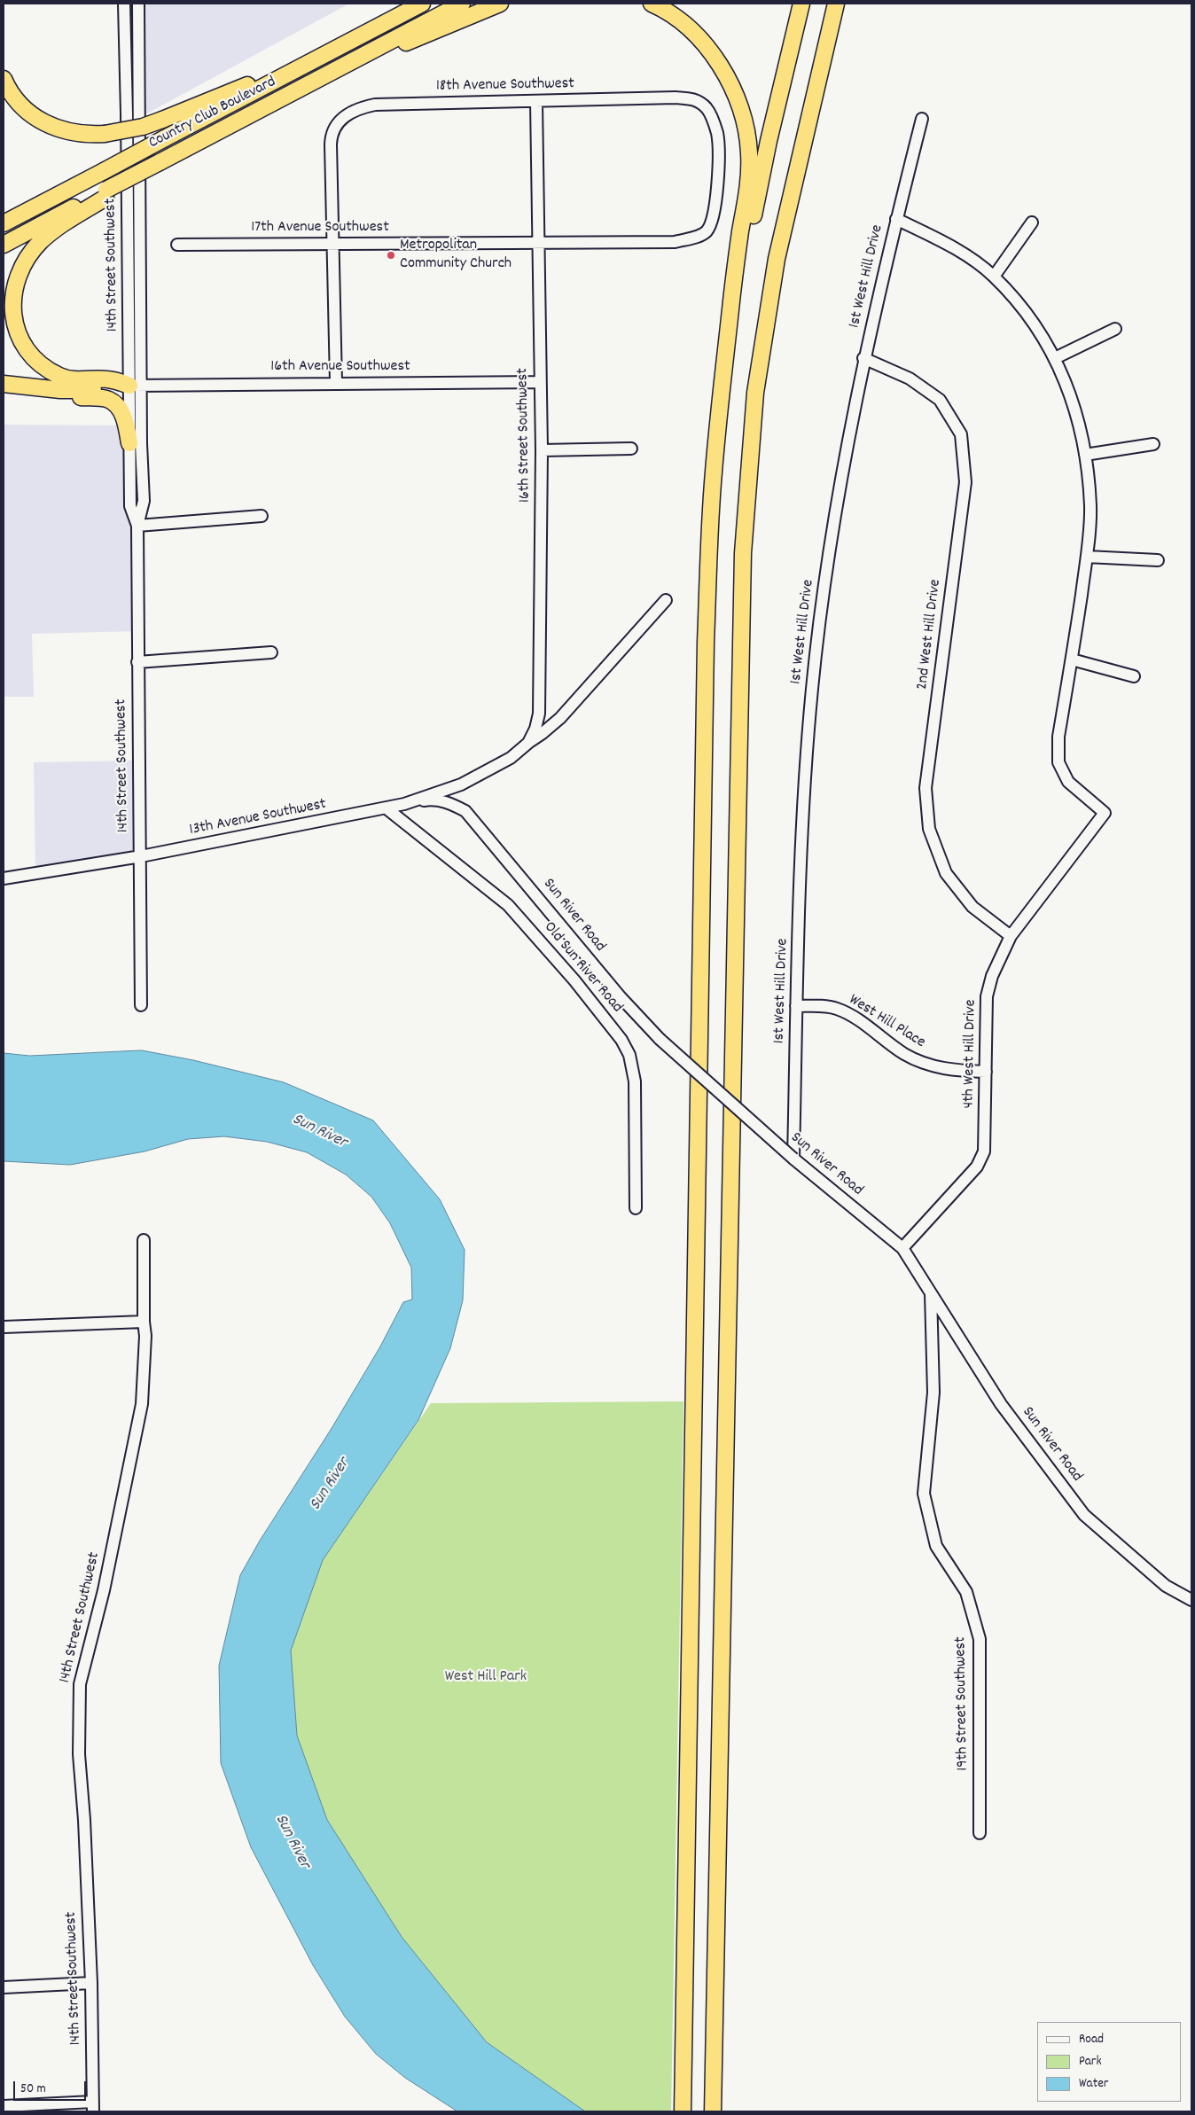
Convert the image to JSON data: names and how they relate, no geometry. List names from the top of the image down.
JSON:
{
  "streets": {
    "highway": ["Country Club Boulevard"],
    "street": [
      "18th Avenue Southwest",
      "17th Avenue Southwest",
      "14th Street Southwest",
      "1st West Hill Drive",
      "16th Avenue Southwest",
      "16th Street Southwest",
      "2nd West Hill Drive",
      "13th Avenue Southwest",
      "Sun River Road",
      "Old Sun River Road",
      "West Hill Place",
      "4th West Hill Drive",
      "19th Street Southwest"
    ]
  },
  "crossings": [
    ["18th Avenue Southwest", "17th Avenue Southwest"],
    ["18th Avenue Southwest", "16th Street Southwest"],
    ["17th Avenue Southwest", "16th Street Southwest"],
    ["14th Street Southwest", "16th Avenue Southwest"],
    ["14th Street Southwest", "13th Avenue Southwest"],
    ["1st West Hill Drive", "2nd West Hill Drive"],
    ["1st West Hill Drive", "Sun River Road"],
    ["1st West Hill Drive", "West Hill Place"],
    ["16th Avenue Southwest", "16th Street Southwest"],
    ["16th Street Southwest", "13th Avenue Southwest"],
    ["2nd West Hill Drive", "4th West Hill Drive"],
    ["13th Avenue Southwest", "Sun River Road"],
    ["13th Avenue Southwest", "Old Sun River Road"],
    ["Sun River Road", "4th West Hill Drive"],
    ["Sun River Road", "19th Street Southwest"],
    ["West Hill Place", "4th West Hill Drive"]
  ],
  "water": ["Sun River"],
  "parks": ["West Hill Park"],
  "places": ["Metropolitan Community Church"],
  "legend": ["Road", "Park", "Water"],
  "scale_bar": "50 m"
}
